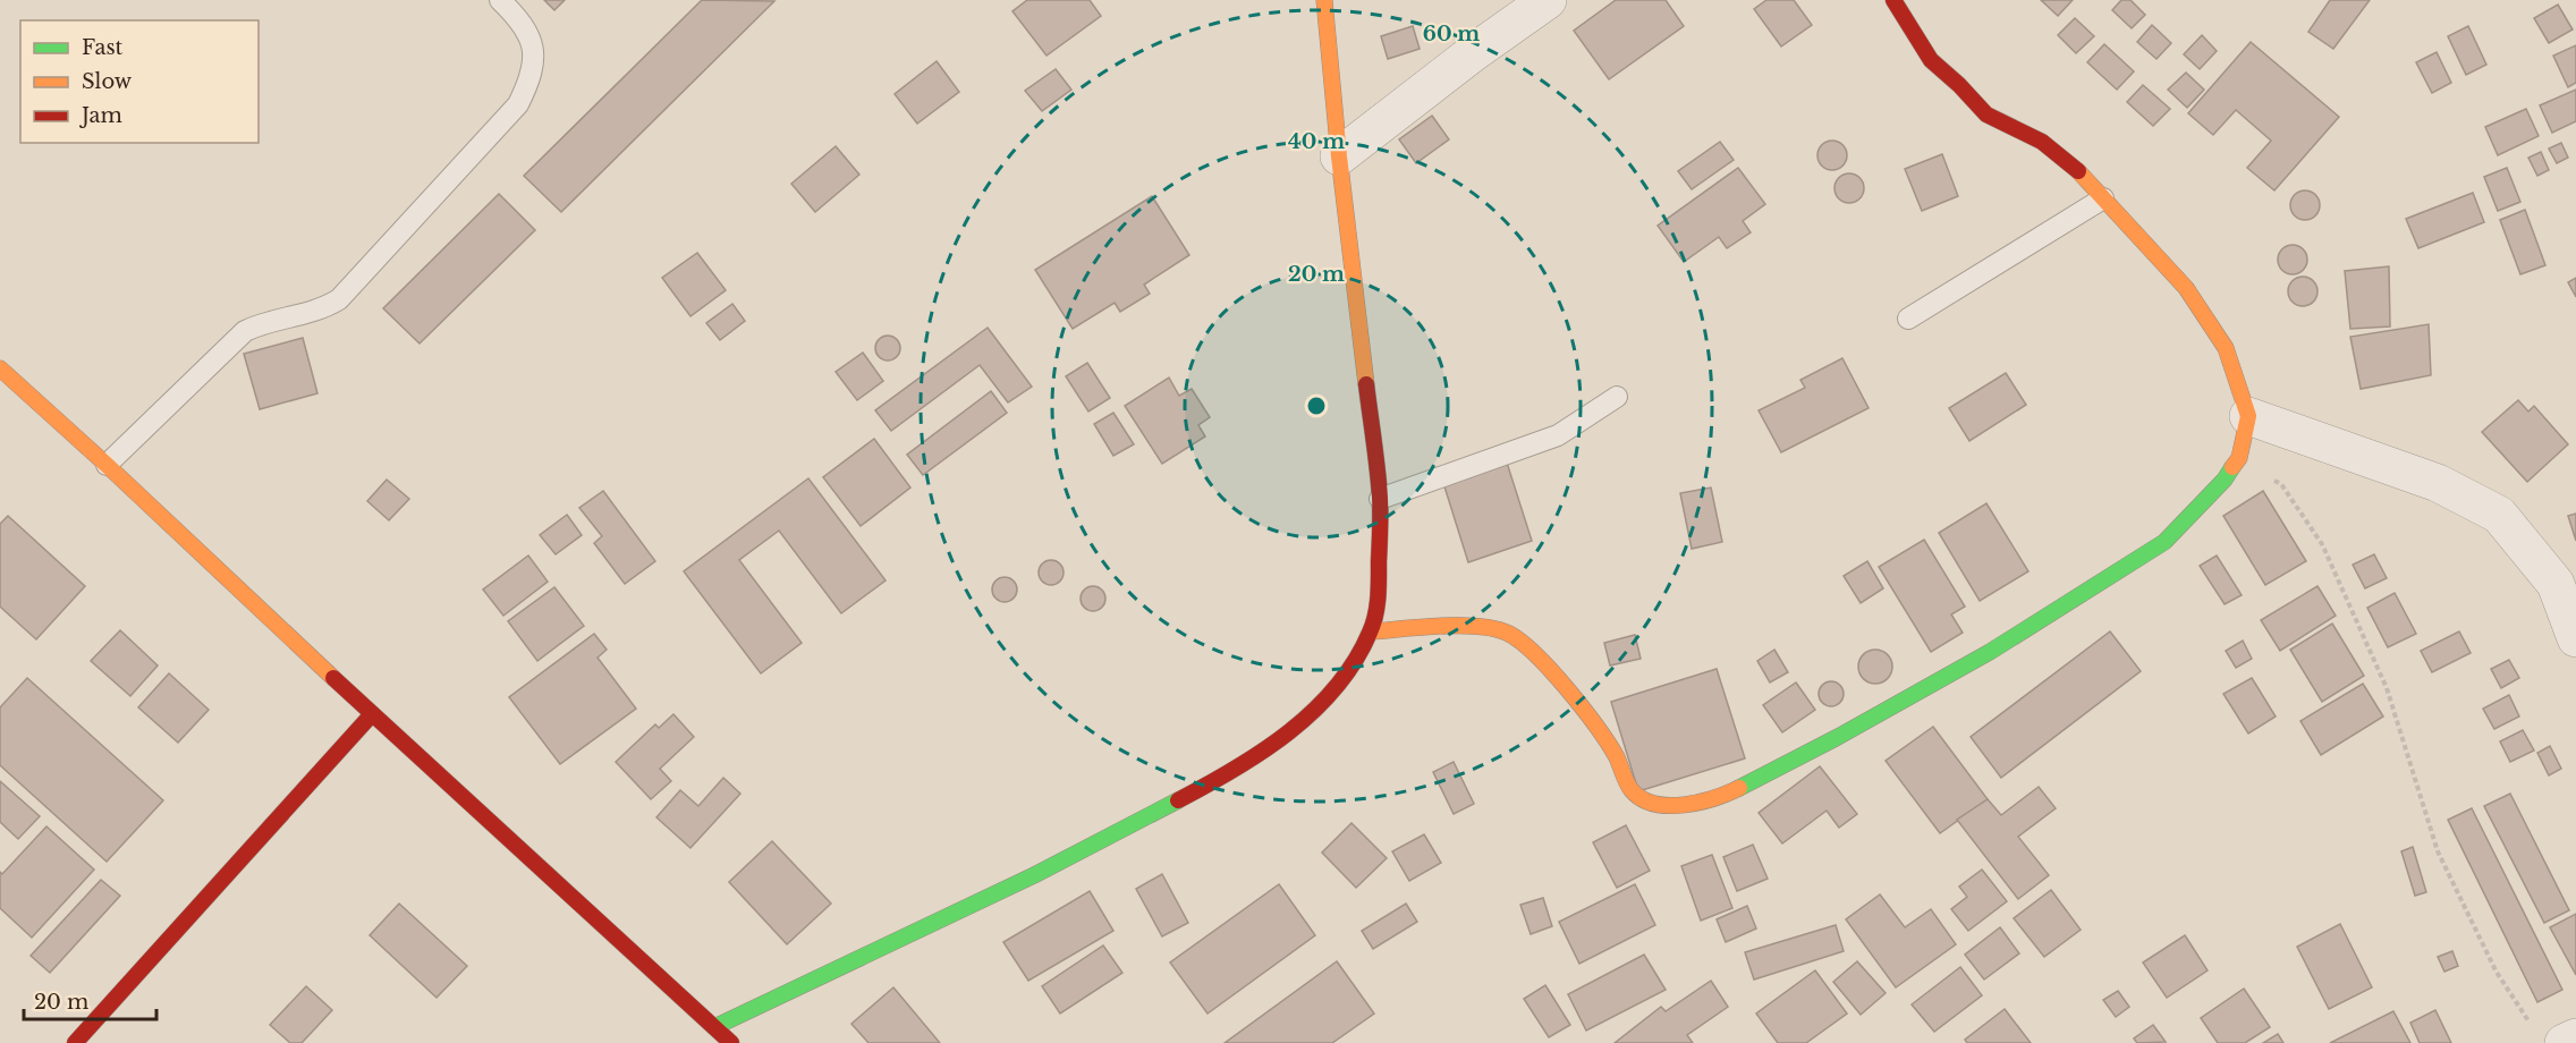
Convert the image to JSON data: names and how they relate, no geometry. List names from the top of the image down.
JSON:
{
  "legend": ["Fast", "Slow", "Jam"],
  "scale_bar": "20 m",
  "rings": ["60 m", "40 m", "20 m"]
}
